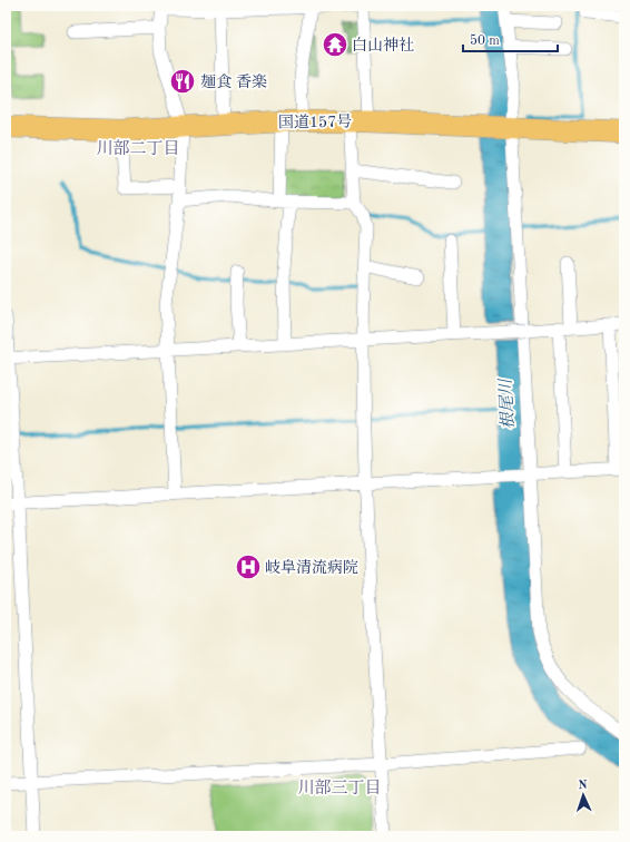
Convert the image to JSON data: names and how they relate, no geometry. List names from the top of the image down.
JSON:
{
  "streets": {
    "highway": ["国道157号"]
  },
  "districts": ["川部二丁目", "川部三丁目"],
  "water": ["根尾川"],
  "places": {
    "temple": ["白山神社"],
    "restaurant": ["麺食 香楽"],
    "hospital": ["岐阜清流病院"]
  },
  "scale_bar": "50 m",
  "north": "top"
}
